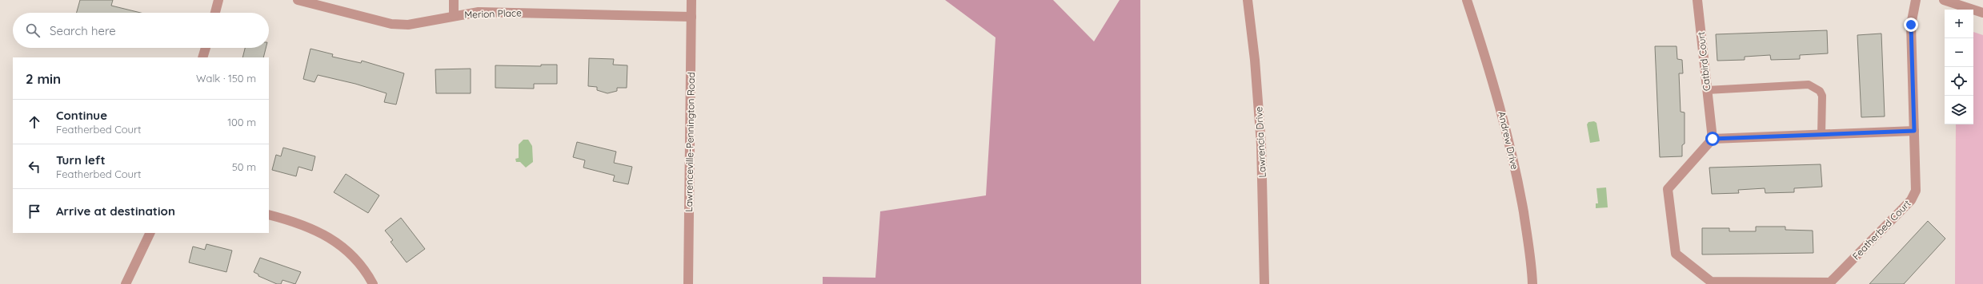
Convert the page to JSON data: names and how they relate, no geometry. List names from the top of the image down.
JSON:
{
  "streets": {
    "street": [
      "Merion Place",
      "Catbird Court",
      "Andrew Drive",
      "Lawrenceville-Pennington Road",
      "Lawrencia Drive",
      "Featherbed Court"
    ]
  },
  "crossings": [
    ["Merion Place", "Lawrenceville-Pennington Road"],
    ["Catbird Court", "Featherbed Court"]
  ],
  "page": {
    "map_buttons": ["+", "−"],
    "search": "Search here",
    "heading": ["2 min", "Walk · 150 m"],
    "list": [
      ["Continue", "Featherbed Court", "100 m"],
      ["Turn left", "Featherbed Court", "50 m"],
      "Arrive at destination"
    ]
  }
}
